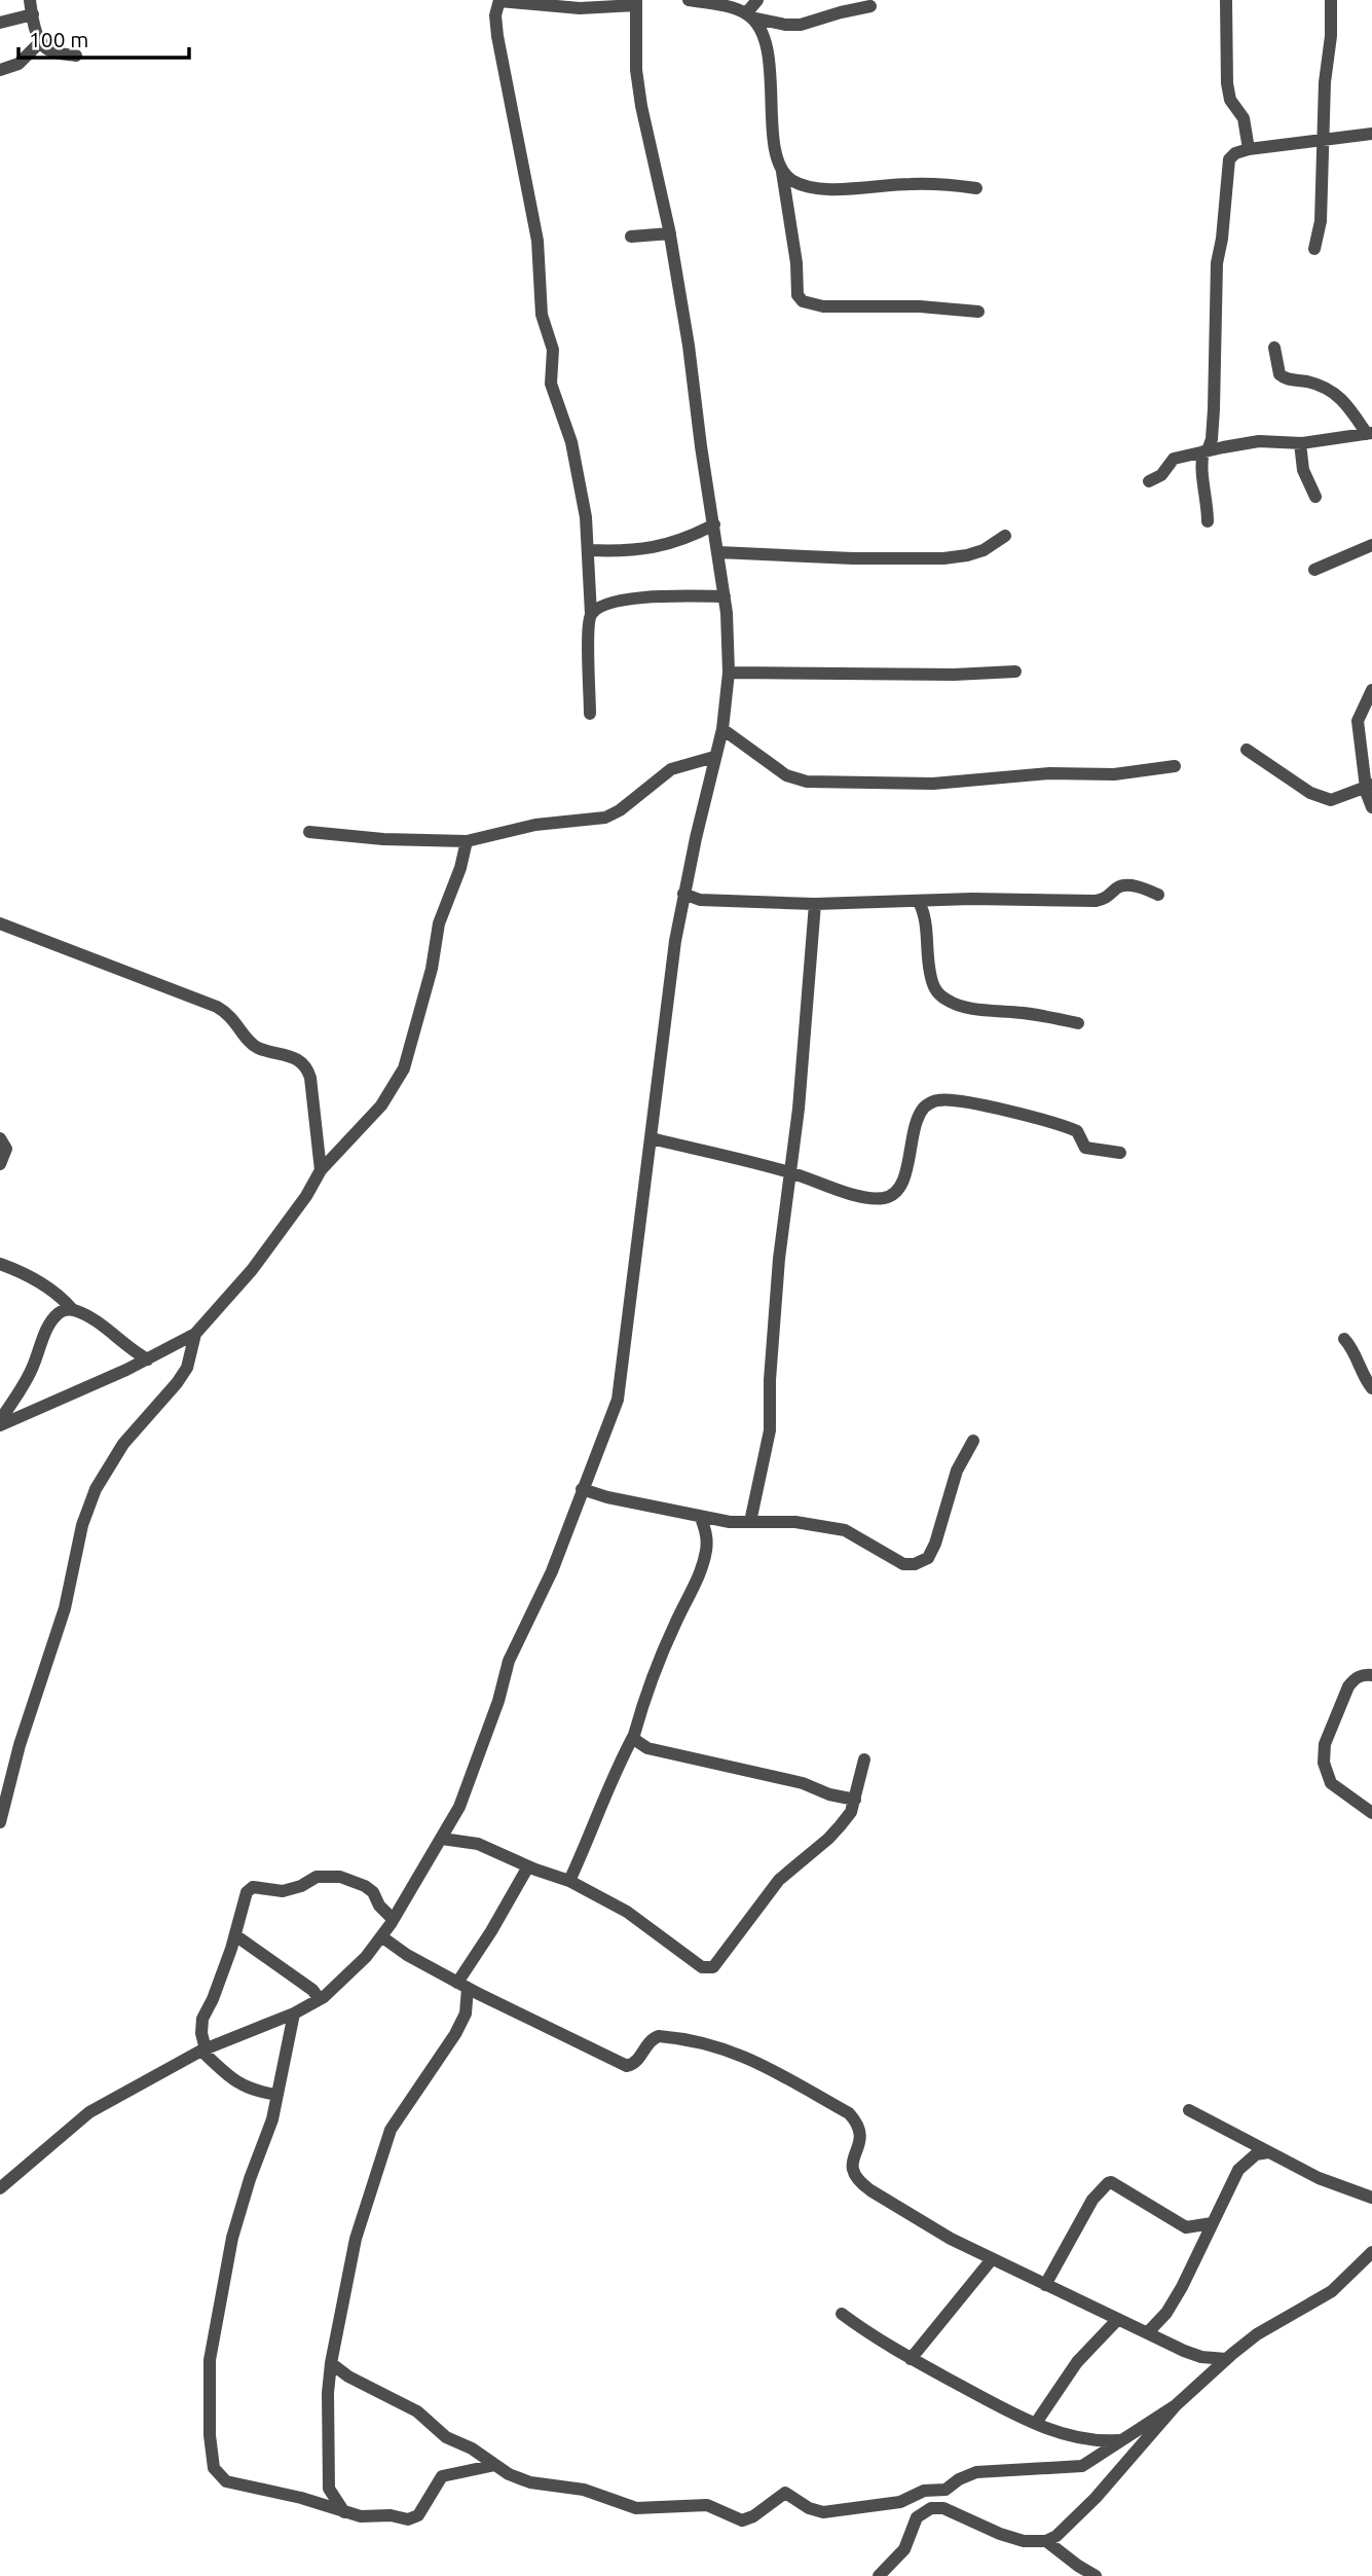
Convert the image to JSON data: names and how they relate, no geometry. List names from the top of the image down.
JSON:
{
  "scale_bar": "100 m"
}
